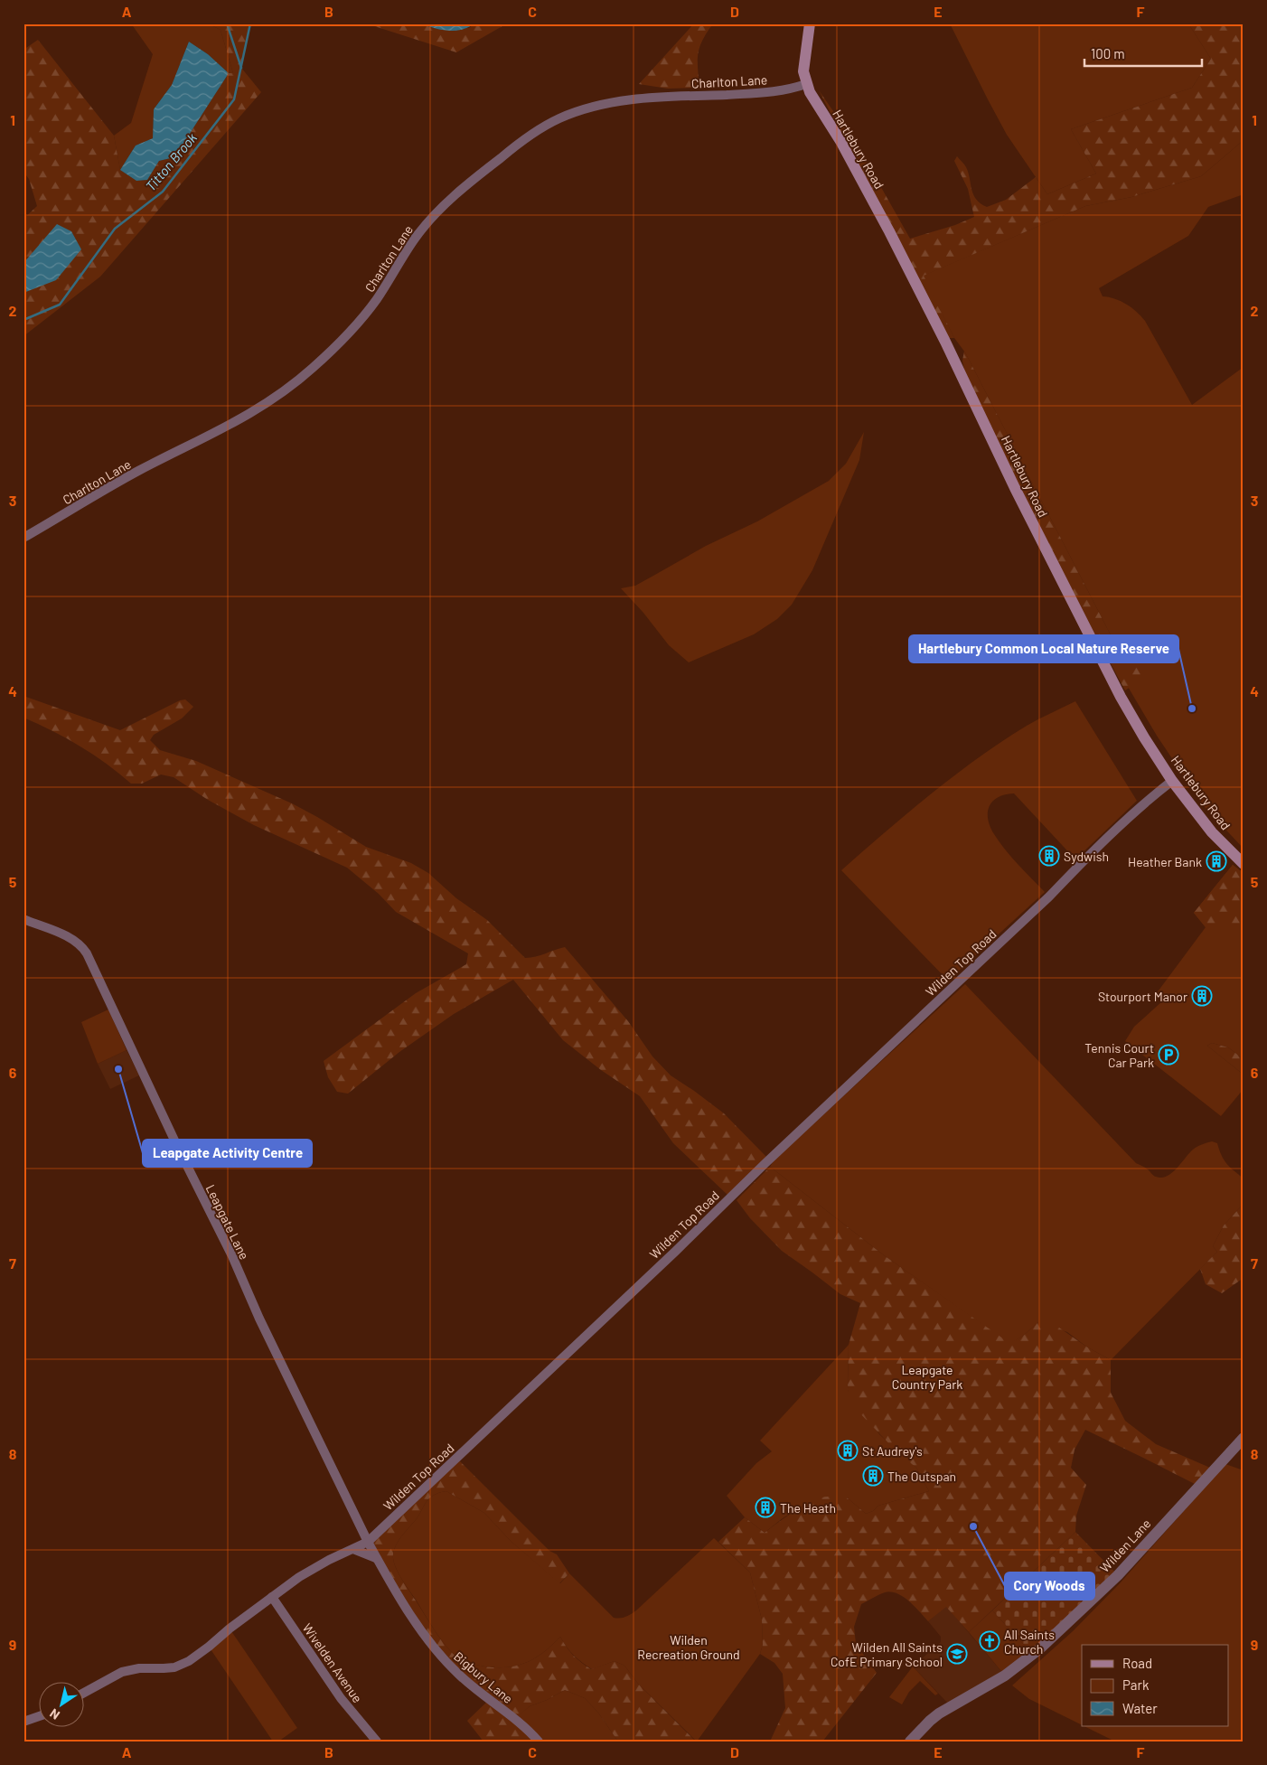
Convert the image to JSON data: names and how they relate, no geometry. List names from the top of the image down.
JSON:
{
  "streets": {
    "main road": ["Hartlebury Road"],
    "street": [
      "Charlton Lane",
      "Wilden Top Road",
      "Leapgate Lane",
      "Wilden Lane",
      "Wivelden Avenue",
      "Bigbury Lane"
    ]
  },
  "crossings": [
    ["Charlton Lane", "Hartlebury Road"],
    ["Hartlebury Road", "Wilden Top Road"],
    ["Wilden Top Road", "Leapgate Lane"],
    ["Wilden Top Road", "Wivelden Avenue"],
    ["Wilden Top Road", "Bigbury Lane"],
    ["Leapgate Lane", "Bigbury Lane"]
  ],
  "water": ["Titton Brook"],
  "parks": ["Leapgate Country Park", "Wilden Recreation Ground"],
  "places": {
    "other": ["Hartlebury Common Local Nature Reserve", "Leapgate Activity Centre", "Cory Woods"],
    "building": [
      "Sydwish",
      "Heather Bank",
      "Stourport Manor",
      "St Audrey's",
      "The Outspan",
      "The Heath"
    ],
    "parking": ["Tennis Court Car Park"],
    "church": ["All Saints Church"],
    "school or university": ["Wilden All Saints CofE Primary School"]
  },
  "legend": ["Road", "Park", "Water"],
  "scale_bar": "100 m",
  "north": "bottom left",
  "grid": {
    "columns": [
      "A",
      "B",
      "C",
      "D",
      "E",
      "F"
    ],
    "rows": [
      "1",
      "2",
      "3",
      "4",
      "5",
      "6",
      "7",
      "8",
      "9"
    ]
  }
}
